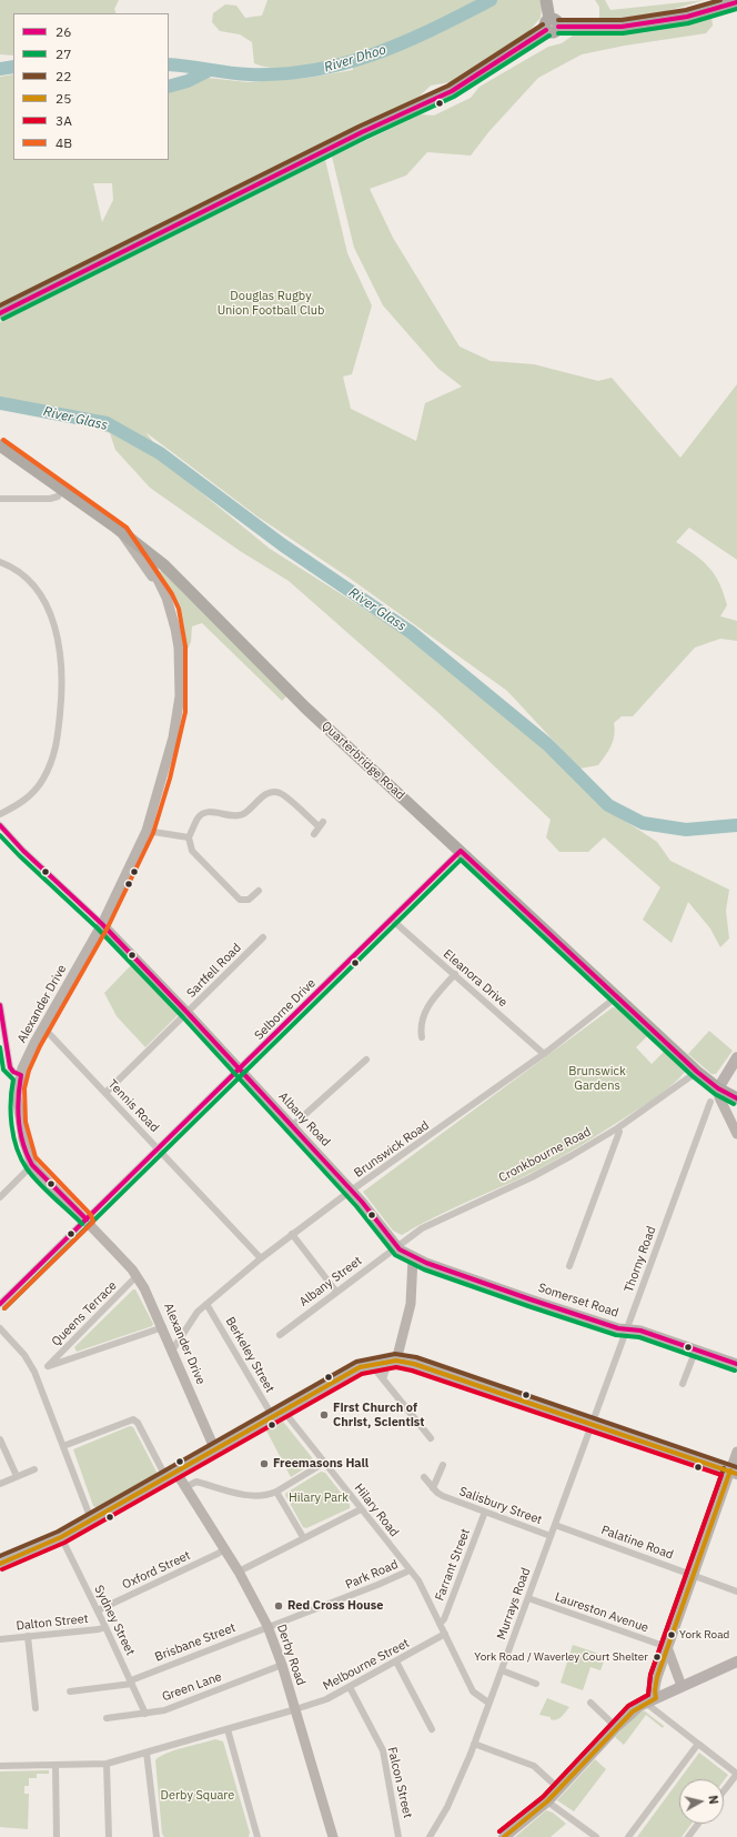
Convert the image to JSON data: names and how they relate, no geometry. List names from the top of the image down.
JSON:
{
  "streets": {
    "highway": ["Quarterbridge Road"],
    "main road": [
      "Alexander Drive",
      "Albany Road",
      "Somerset Road",
      "Derby Road"
    ],
    "street": [
      "Sartfell Road",
      "Eleanora Drive",
      "Selborne Drive",
      "Tennis Road",
      "Brunswick Road",
      "Cronkbourne Road",
      "Thorny Road",
      "Albany Street",
      "Queens Terrace",
      "Berkeley Street",
      "Salisbury Street",
      "Hilary Road",
      "Palatine Road",
      "Farrant Street",
      "Oxford Street",
      "Park Road",
      "Murrays Road",
      "Laureston Avenue",
      "Sydney Street",
      "Dalton Street",
      "Brisbane Street",
      "Melbourne Street",
      "Green Lane",
      "Falcon Street"
    ]
  },
  "crossings": [
    ["Quarterbridge Road", "Alexander Drive"],
    ["Quarterbridge Road", "Selborne Drive"],
    ["Quarterbridge Road", "Brunswick Road"],
    ["Quarterbridge Road", "Cronkbourne Road"],
    ["Sartfell Road", "Tennis Road"],
    ["Sartfell Road", "Albany Road"],
    ["Eleanora Drive", "Selborne Drive"],
    ["Eleanora Drive", "Brunswick Road"],
    ["Alexander Drive", "Selborne Drive"],
    ["Alexander Drive", "Tennis Road"],
    ["Alexander Drive", "Albany Road"],
    ["Alexander Drive", "Brunswick Road"],
    ["Alexander Drive", "Queens Terrace"],
    ["Selborne Drive", "Tennis Road"],
    ["Selborne Drive", "Albany Road"],
    ["Tennis Road", "Brunswick Road"],
    ["Albany Road", "Brunswick Road"],
    ["Albany Road", "Cronkbourne Road"],
    ["Albany Road", "Albany Street"],
    ["Albany Road", "Somerset Road"],
    ["Brunswick Road", "Berkeley Street"],
    ["Cronkbourne Road", "Albany Street"],
    ["Thorny Road", "Somerset Road"],
    ["Thorny Road", "Murrays Road"],
    ["Salisbury Street", "Farrant Street"],
    ["Salisbury Street", "Murrays Road"],
    ["Hilary Road", "Farrant Street"],
    ["Hilary Road", "Park Road"],
    ["Hilary Road", "Murrays Road"],
    ["Hilary Road", "Melbourne Street"],
    ["Palatine Road", "Murrays Road"],
    ["Oxford Street", "Sydney Street"],
    ["Oxford Street", "Derby Road"],
    ["Park Road", "Brisbane Street"],
    ["Park Road", "Derby Road"],
    ["Murrays Road", "Laureston Avenue"],
    ["Sydney Street", "Dalton Street"],
    ["Sydney Street", "Brisbane Street"],
    ["Sydney Street", "Green Lane"],
    ["Brisbane Street", "Derby Road"],
    ["Derby Road", "Melbourne Street"],
    ["Derby Road", "Green Lane"],
    ["Melbourne Street", "Falcon Street"]
  ],
  "water": ["River Dhoo", "River Glass"],
  "parks": [
    "Douglas Rugby Union Football Club",
    "Brunswick Gardens",
    "Hilary Park",
    "Derby Square"
  ],
  "places": [
    "First Church of Christ, Scientist",
    "Freemasons Hall",
    "Red Cross House",
    "York Road",
    "York Road / Waverley Court Shelter"
  ],
  "lines": [
    "transit line 22",
    "transit line 26",
    "transit line 27",
    "transit line 4B",
    "transit line 25",
    "transit line 3A"
  ],
  "legend": [
    "26",
    "27",
    "22",
    "25",
    "3A",
    "4B"
  ],
  "north": "right"
}
